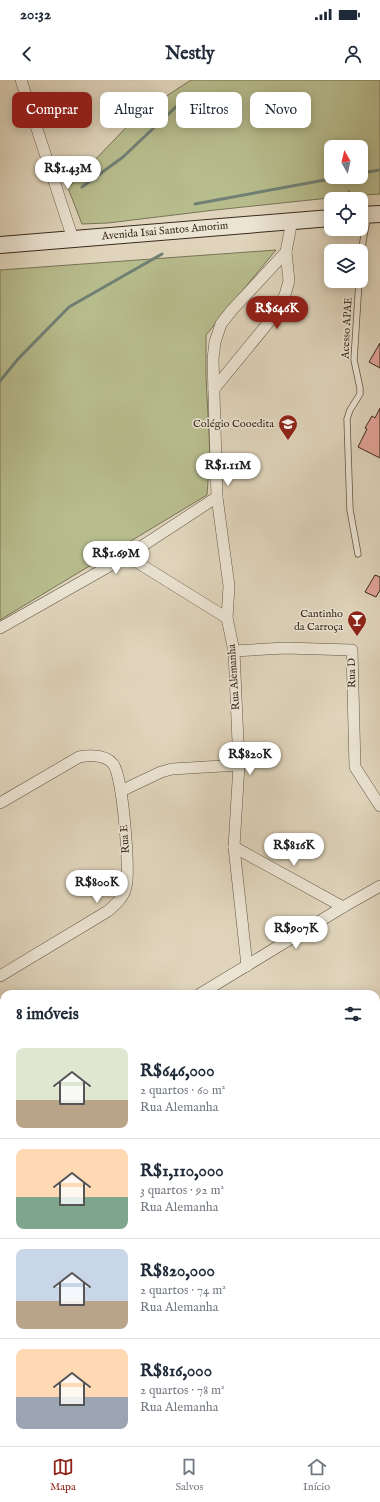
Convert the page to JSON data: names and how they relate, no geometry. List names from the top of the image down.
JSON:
{
  "streets": {
    "main road": ["Avenida Isai Santos Amorim"],
    "street": ["Rua D", "Rua Alemanha", "Rua E"],
    "lane": ["Acesso APAE"]
  },
  "crossings": [
    ["Rua D", "Rua Alemanha"]
  ],
  "places": {
    "school or university": ["Colégio Cooedita"],
    "bar": ["Cantinho da Carroça"]
  },
  "north": "top",
  "page": {
    "status": "20:32",
    "header": "Nestly",
    "chip": [
      "Comprar",
      "Alugar",
      "Filtros",
      "Novo"
    ],
    "price": [
      "R$1.43M",
      "R$646K",
      "R$1.11M",
      "R$1.69M",
      "R$820K",
      "R$816K",
      "R$800K",
      "R$907K"
    ],
    "heading": "8 imóveis",
    "list": [
      {
        "name": "R$646,000",
        "note": "2 quartos · 60 m² · Rua Alemanha"
      },
      {
        "name": "R$1,110,000",
        "note": "3 quartos · 92 m² · Rua Alemanha"
      },
      {
        "name": "R$820,000",
        "note": "2 quartos · 74 m² · Rua Alemanha"
      },
      {
        "name": "R$816,000",
        "note": "2 quartos · 78 m² · Rua Alemanha"
      }
    ],
    "tabs": ["Mapa", "Salvos", "Início"]
  }
}
